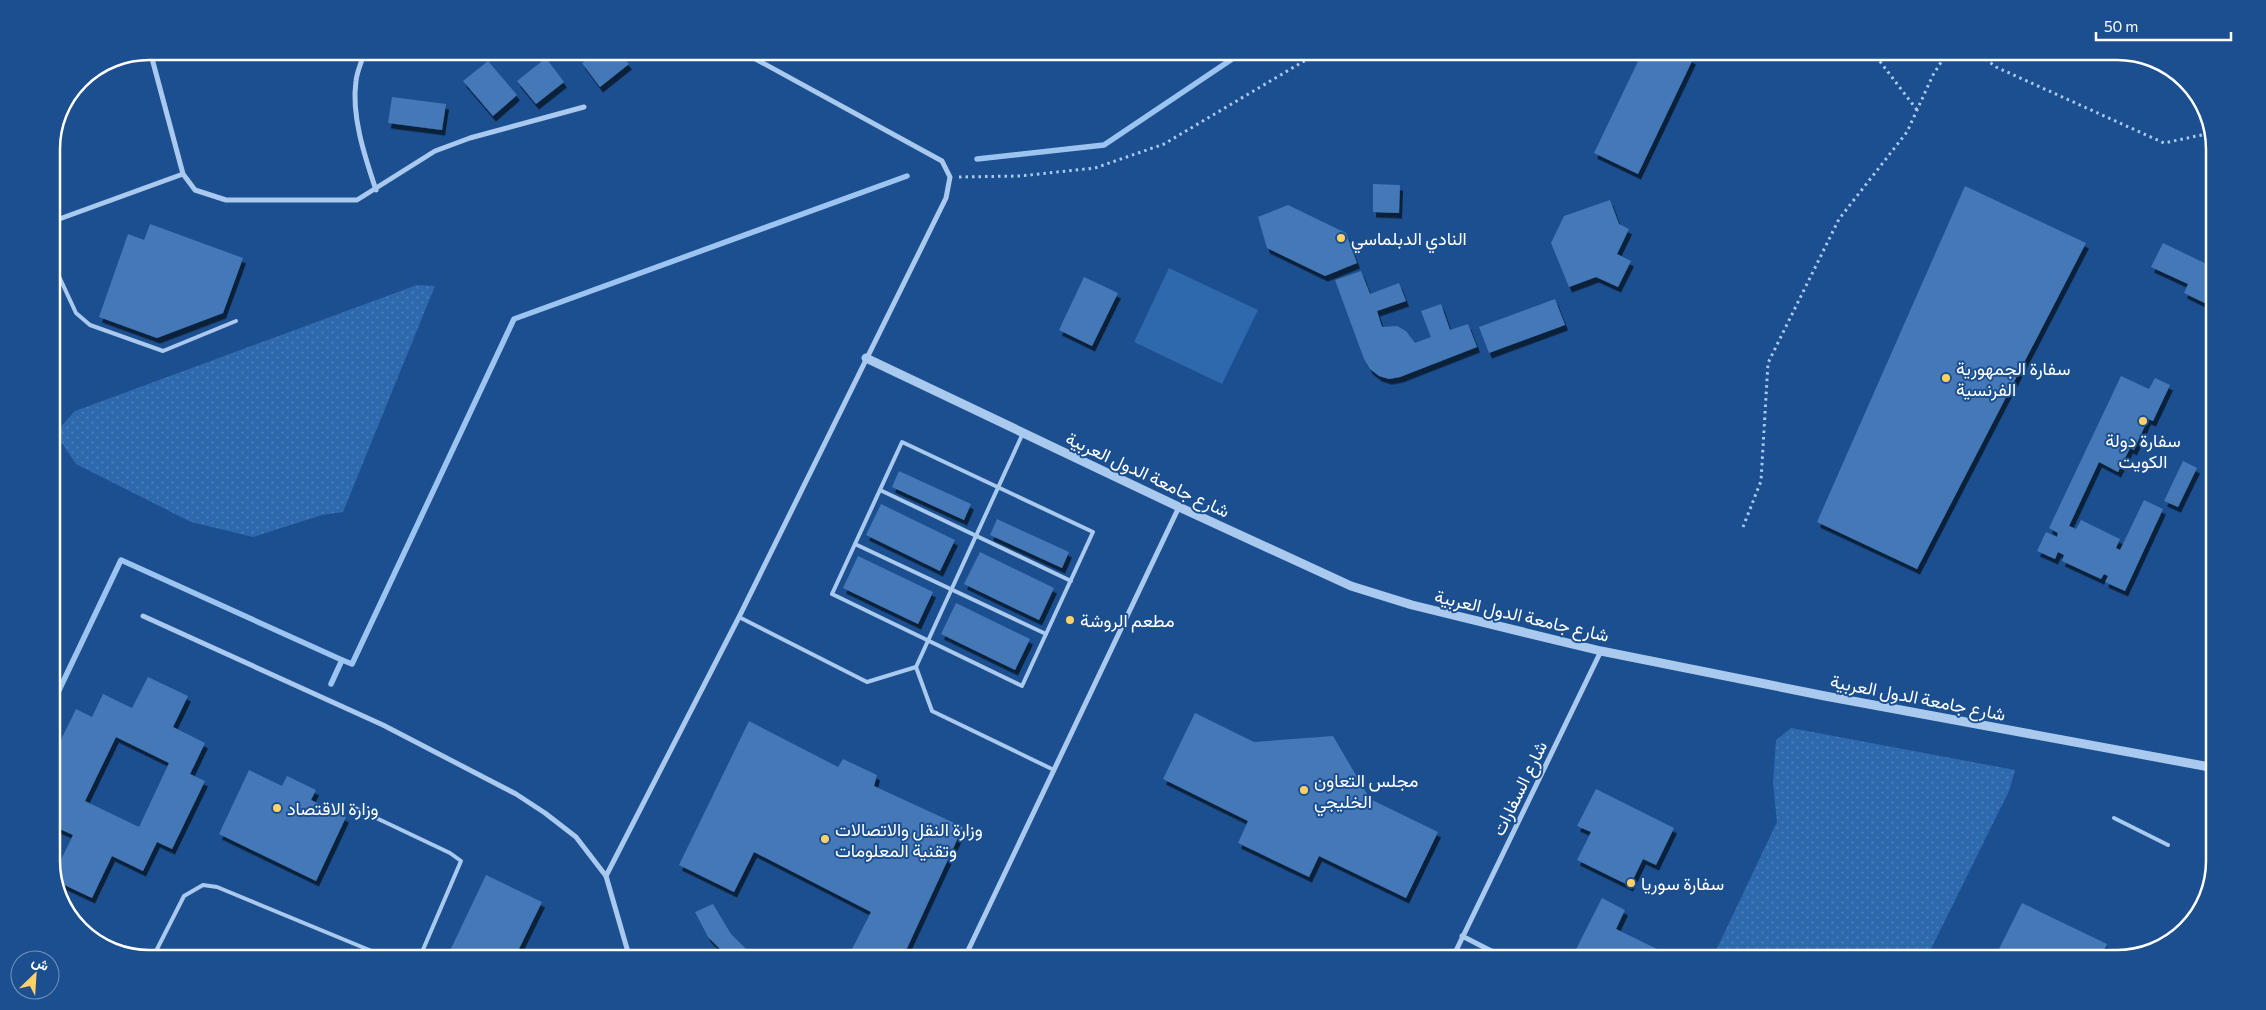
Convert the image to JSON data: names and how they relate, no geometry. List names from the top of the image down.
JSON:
{
  "streets": {
    "street": ["شارع جامعة الدول العربية", "شارع السفارات"]
  },
  "crossings": [
    ["شارع جامعة الدول العربية", "شارع السفارات"]
  ],
  "places": [
    "النادي الدبلماسي",
    "سفارة الجمهورية الفرنسية",
    "سفارة دولة الكويت",
    "مطعم الروشة",
    "مجلس التعاون الخليجي",
    "وزارة الاقتصاد",
    "وزارة النقل والاتصالات وتقنية المعلومات",
    "سفارة سوريا"
  ],
  "scale_bar": "50 m",
  "north": "top right"
}
